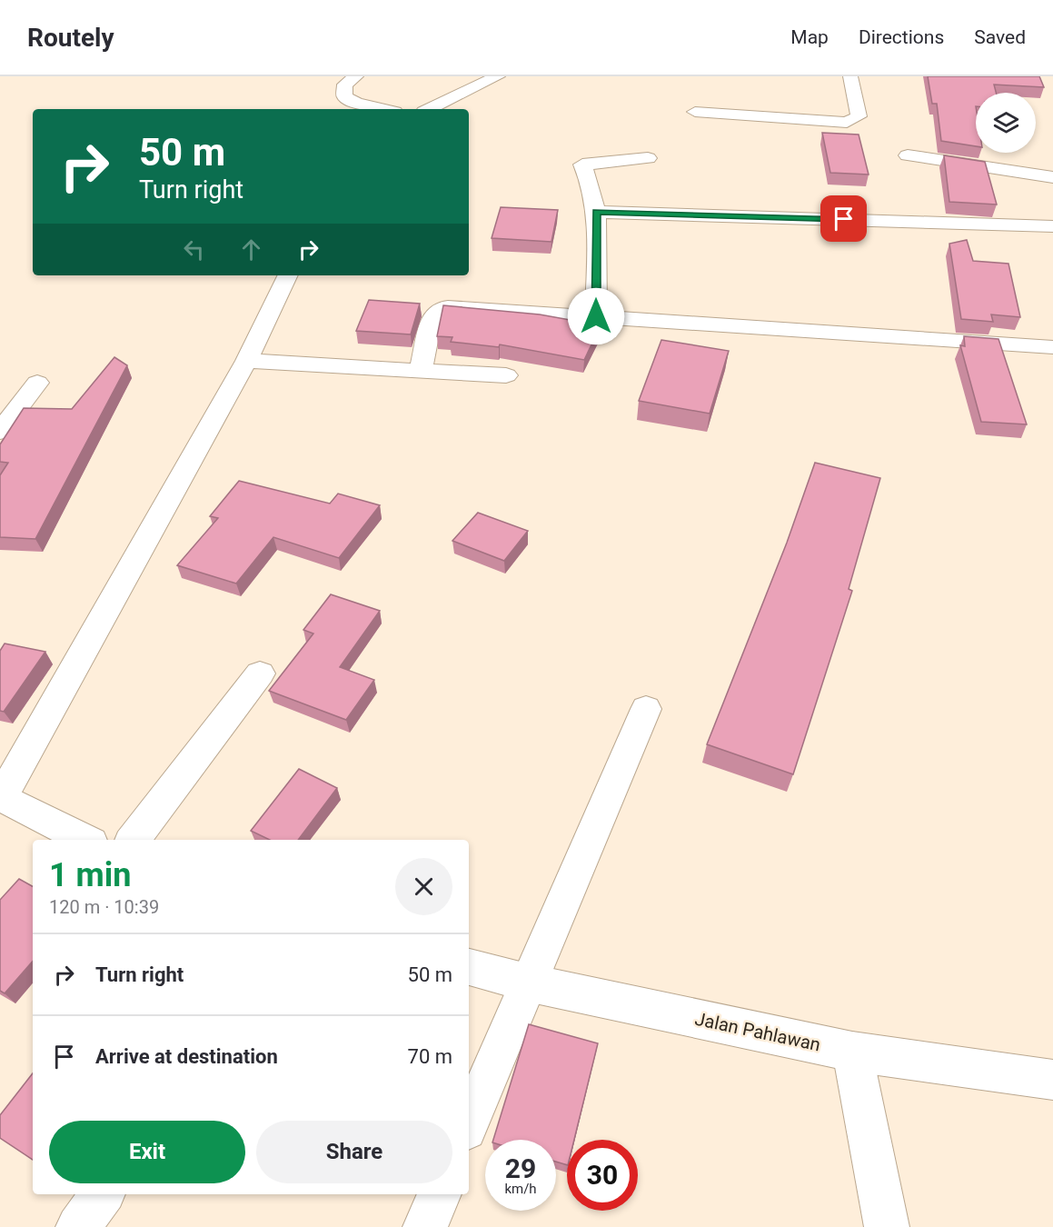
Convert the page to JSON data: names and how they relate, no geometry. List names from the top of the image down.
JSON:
{
  "streets": {
    "main road": ["Jalan Pahlawan"]
  },
  "page": {
    "header": "Routely",
    "nav": ["Map", "Directions", "Saved"],
    "turn": ["50 m", "Turn right"],
    "heading": ["1 min", "120 m · 10:39"],
    "list": [
      {
        "name": "Turn right",
        "value": "50 m"
      },
      {
        "name": "Arrive at destination",
        "value": "70 m"
      }
    ],
    "buttons": ["Exit", "Share"],
    "speed": "29 km/h",
    "limit": "30"
  }
}
